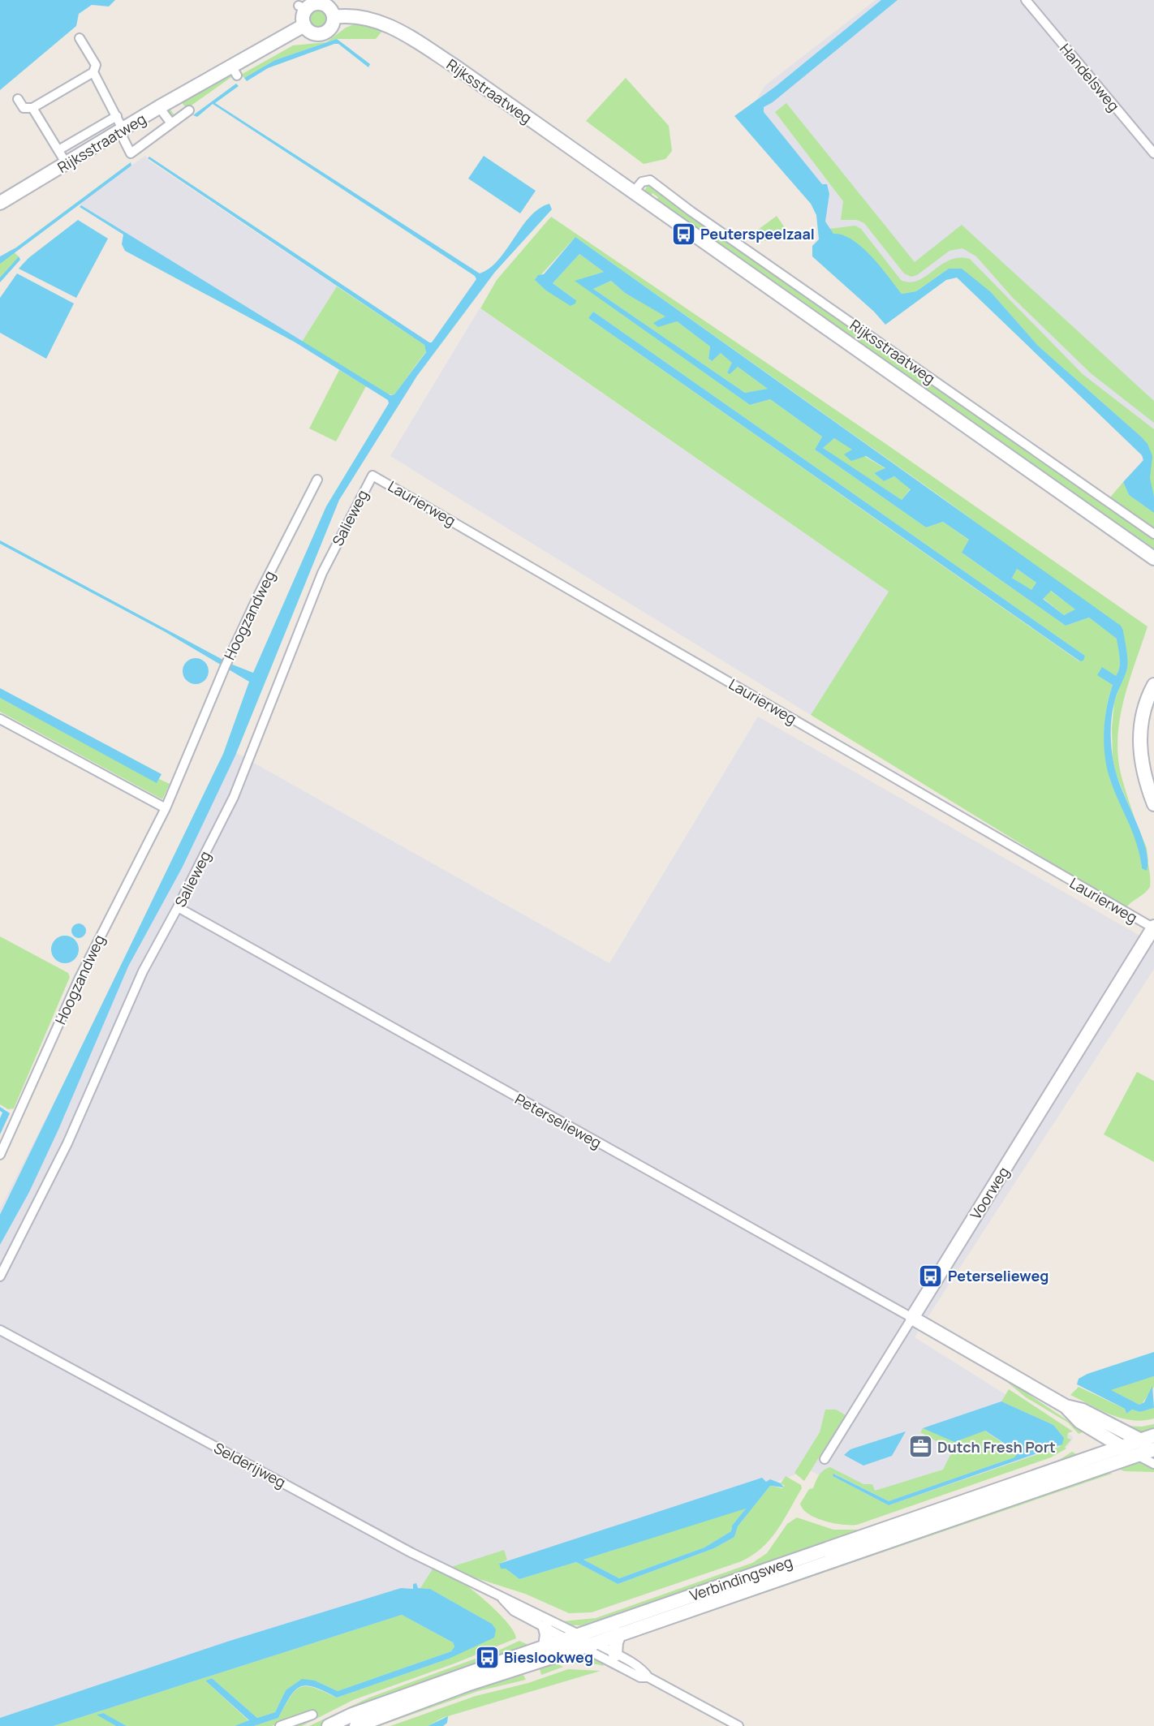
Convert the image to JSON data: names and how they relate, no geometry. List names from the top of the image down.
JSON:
{
  "streets": {
    "street": [
      "Handelsweg",
      "Rijksstraatweg",
      "Laurierweg",
      "Salieweg",
      "Hoogzandweg",
      "Peterselieweg",
      "Voorweg",
      "Selderijweg",
      "Verbindingsweg"
    ]
  },
  "crossings": [
    ["Laurierweg", "Salieweg"],
    ["Laurierweg", "Voorweg"],
    ["Salieweg", "Peterselieweg"],
    ["Peterselieweg", "Voorweg"],
    ["Peterselieweg", "Verbindingsweg"],
    ["Selderijweg", "Verbindingsweg"]
  ],
  "places": {
    "bus stop": ["Peuterspeelzaal", "Peterselieweg", "Bieslookweg"],
    "office": ["Dutch Fresh Port"]
  }
}
